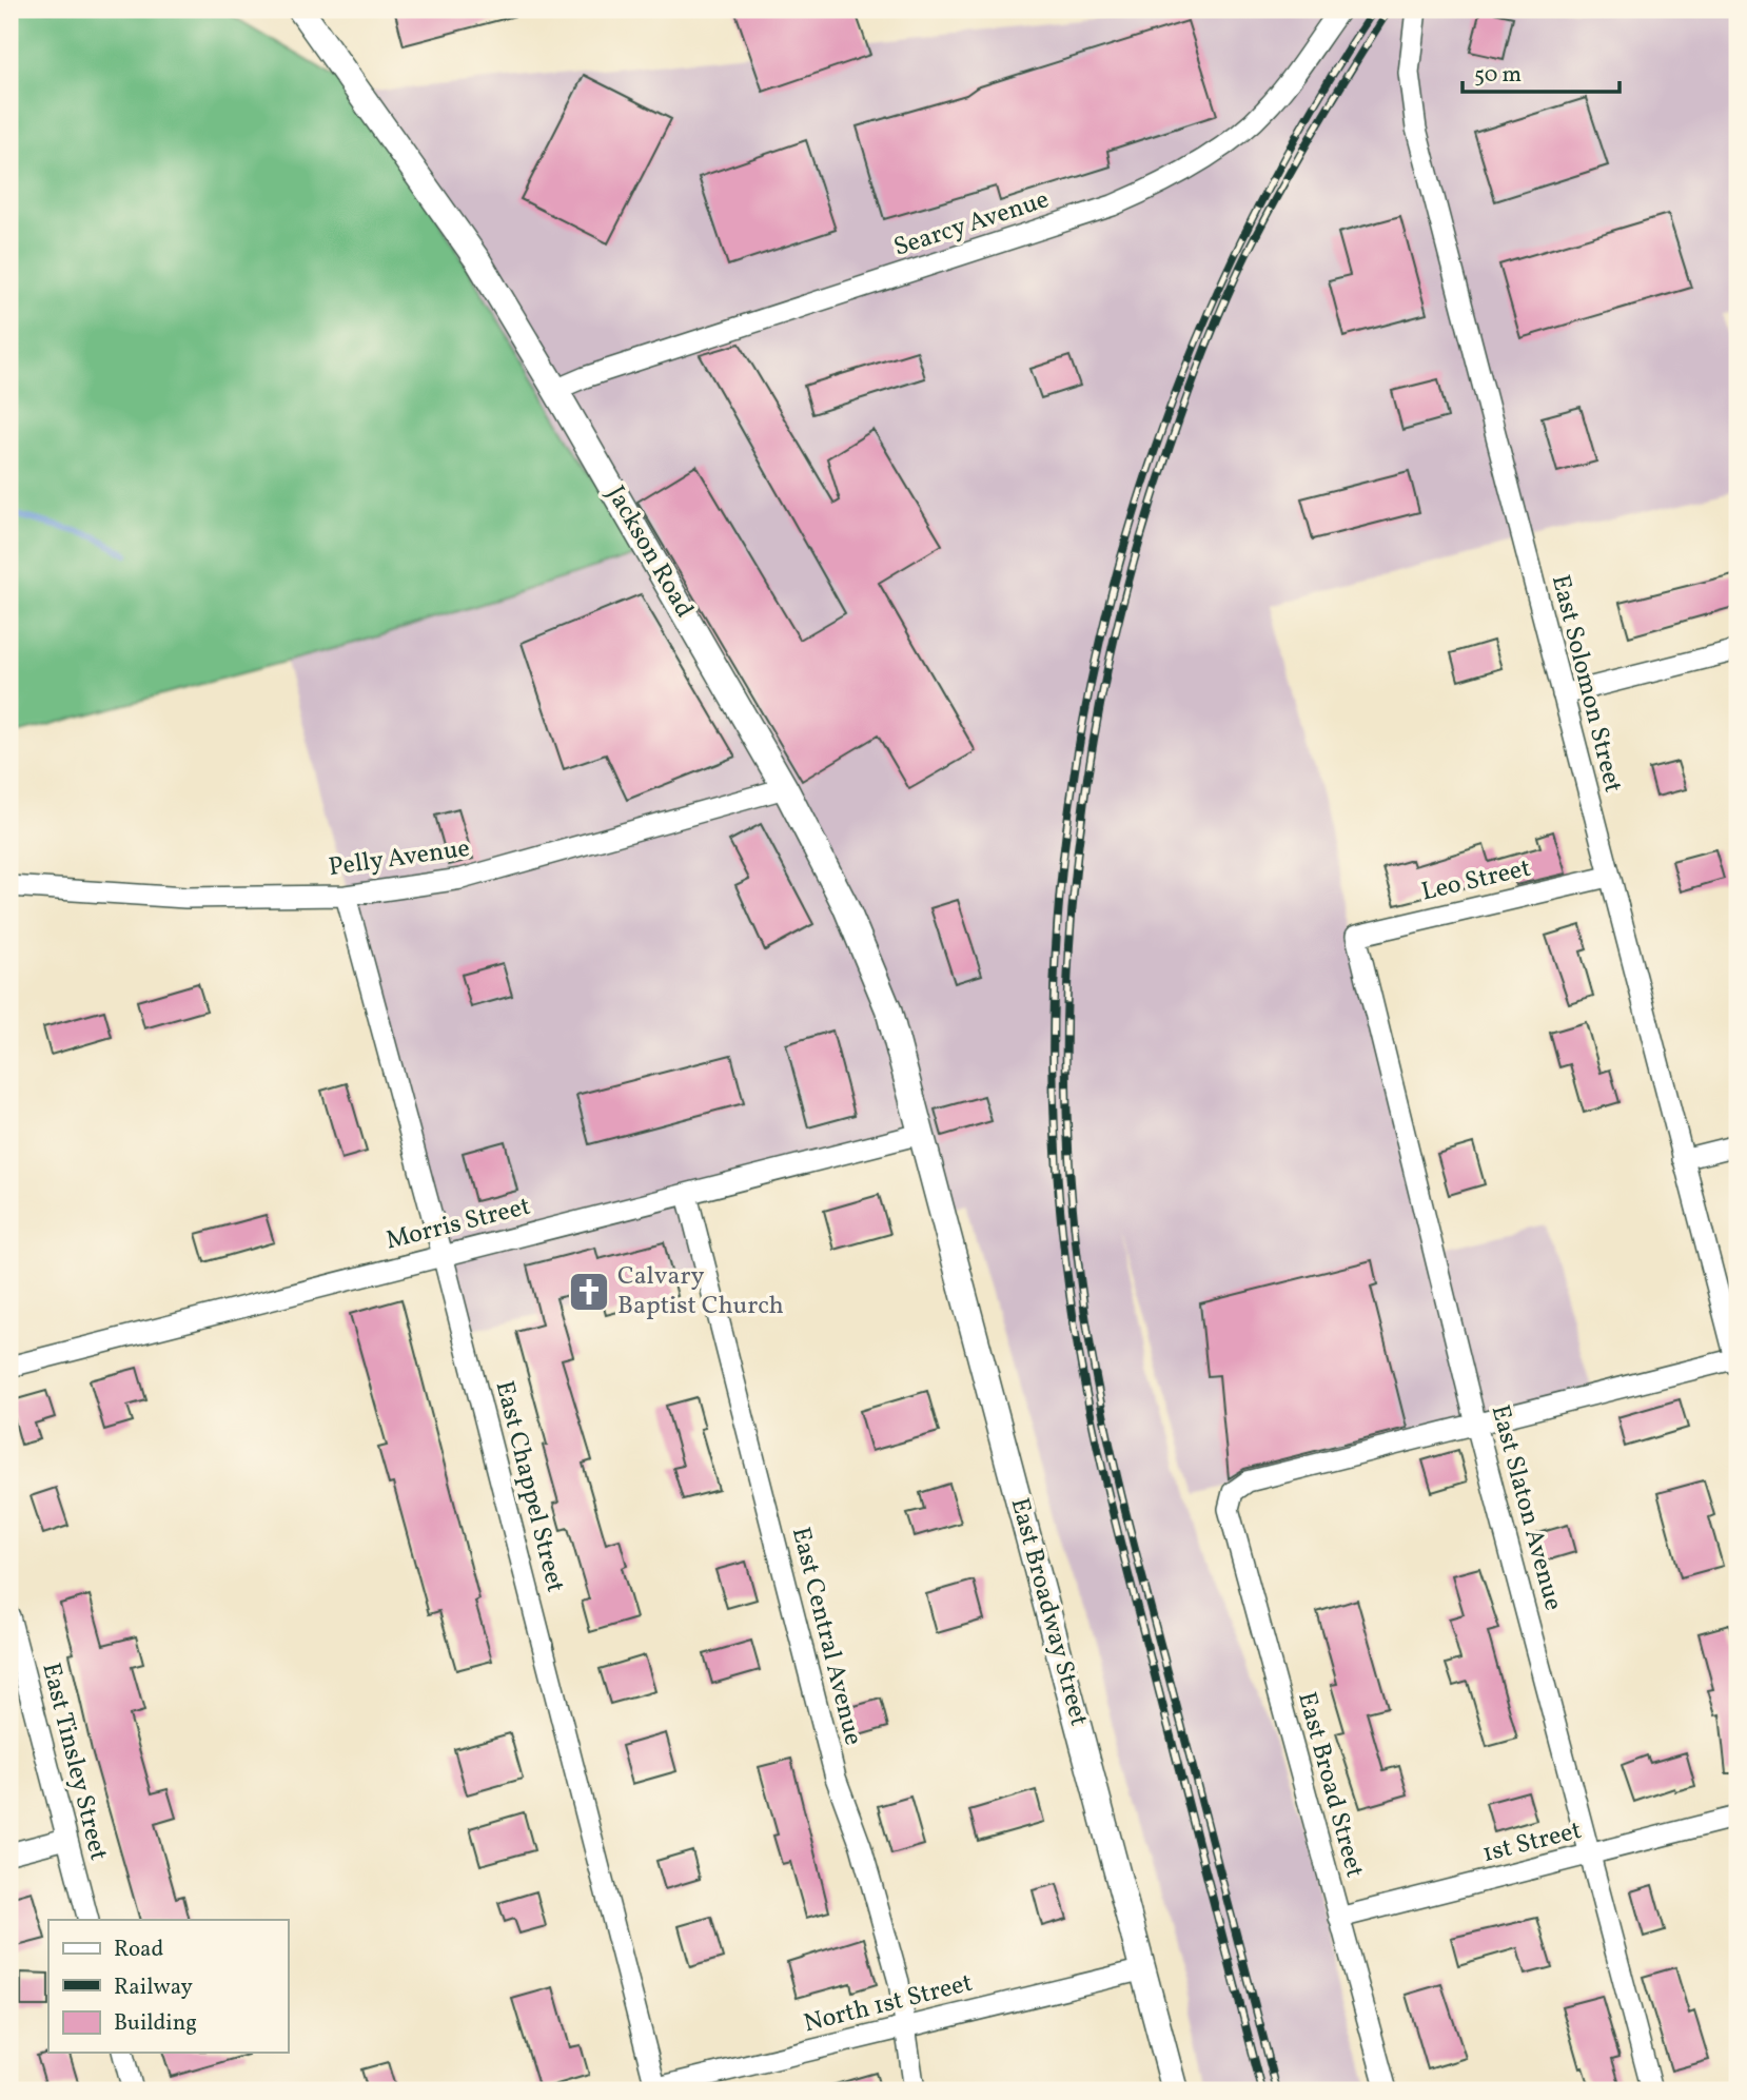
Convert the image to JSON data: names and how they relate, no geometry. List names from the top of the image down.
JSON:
{
  "streets": {
    "main road": ["Jackson Road", "East Broadway Street"],
    "street": [
      "Searcy Avenue",
      "East Solomon Street",
      "Pelly Avenue",
      "Leo Street",
      "Morris Street",
      "East Chappel Street",
      "East Slaton Avenue",
      "East Central Avenue",
      "East Tinsley Street",
      "East Broad Street",
      "1st Street",
      "North 1st Street"
    ]
  },
  "crossings": [
    ["Searcy Avenue", "Jackson Road"],
    ["Jackson Road", "Pelly Avenue"],
    ["Jackson Road", "Morris Street"],
    ["Jackson Road", "East Broadway Street"],
    ["East Solomon Street", "Leo Street"],
    ["Pelly Avenue", "East Chappel Street"],
    ["Leo Street", "East Slaton Avenue"],
    ["Morris Street", "East Chappel Street"],
    ["Morris Street", "East Broadway Street"],
    ["Morris Street", "East Central Avenue"],
    ["East Chappel Street", "North 1st Street"],
    ["East Slaton Avenue", "East Broad Street"],
    ["East Slaton Avenue", "1st Street"],
    ["East Broadway Street", "North 1st Street"],
    ["East Central Avenue", "North 1st Street"],
    ["East Broad Street", "1st Street"]
  ],
  "places": {
    "church": ["Calvary Baptist Church"]
  },
  "legend": ["Road", "Railway", "Building"],
  "scale_bar": "50 m"
}
